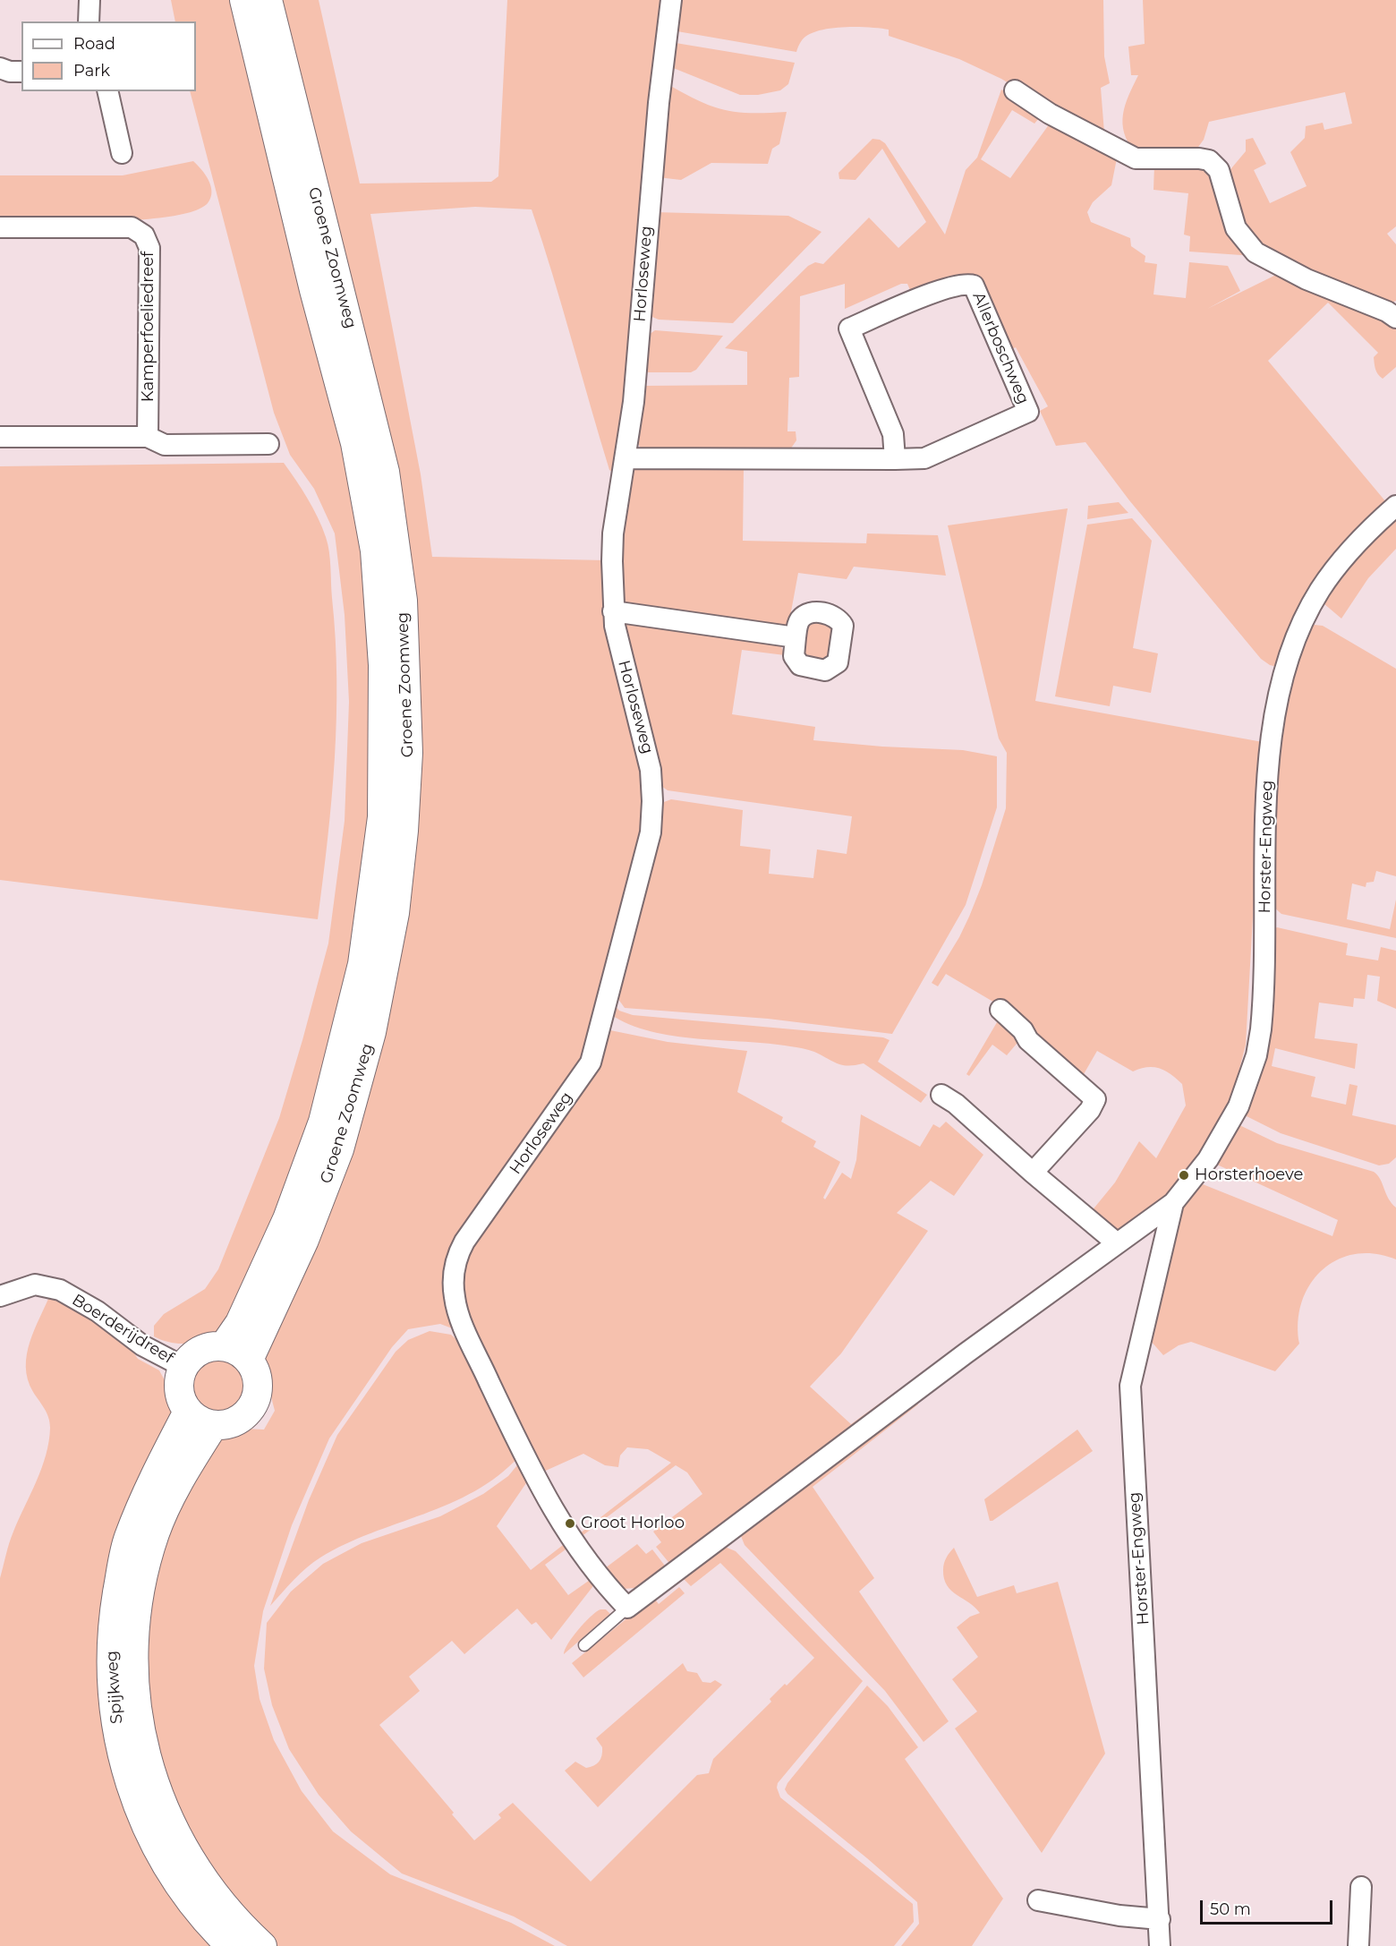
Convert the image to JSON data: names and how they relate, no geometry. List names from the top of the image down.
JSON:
{
  "streets": {
    "main road": ["Groene Zoomweg", "Spijkweg"],
    "street": [
      "Horloseweg",
      "Kamperfoeliedreef",
      "Allerboschweg",
      "Horster-Engweg",
      "Boerderijdreef"
    ]
  },
  "crossings": [
    ["Groene Zoomweg", "Boerderijdreef"],
    ["Groene Zoomweg", "Spijkweg"],
    ["Horloseweg", "Allerboschweg"],
    ["Horloseweg", "Horster-Engweg"],
    ["Boerderijdreef", "Spijkweg"]
  ],
  "places": ["Horsterhoeve", "Groot Horloo"],
  "legend": ["Road", "Park"],
  "scale_bar": "50 m"
}
